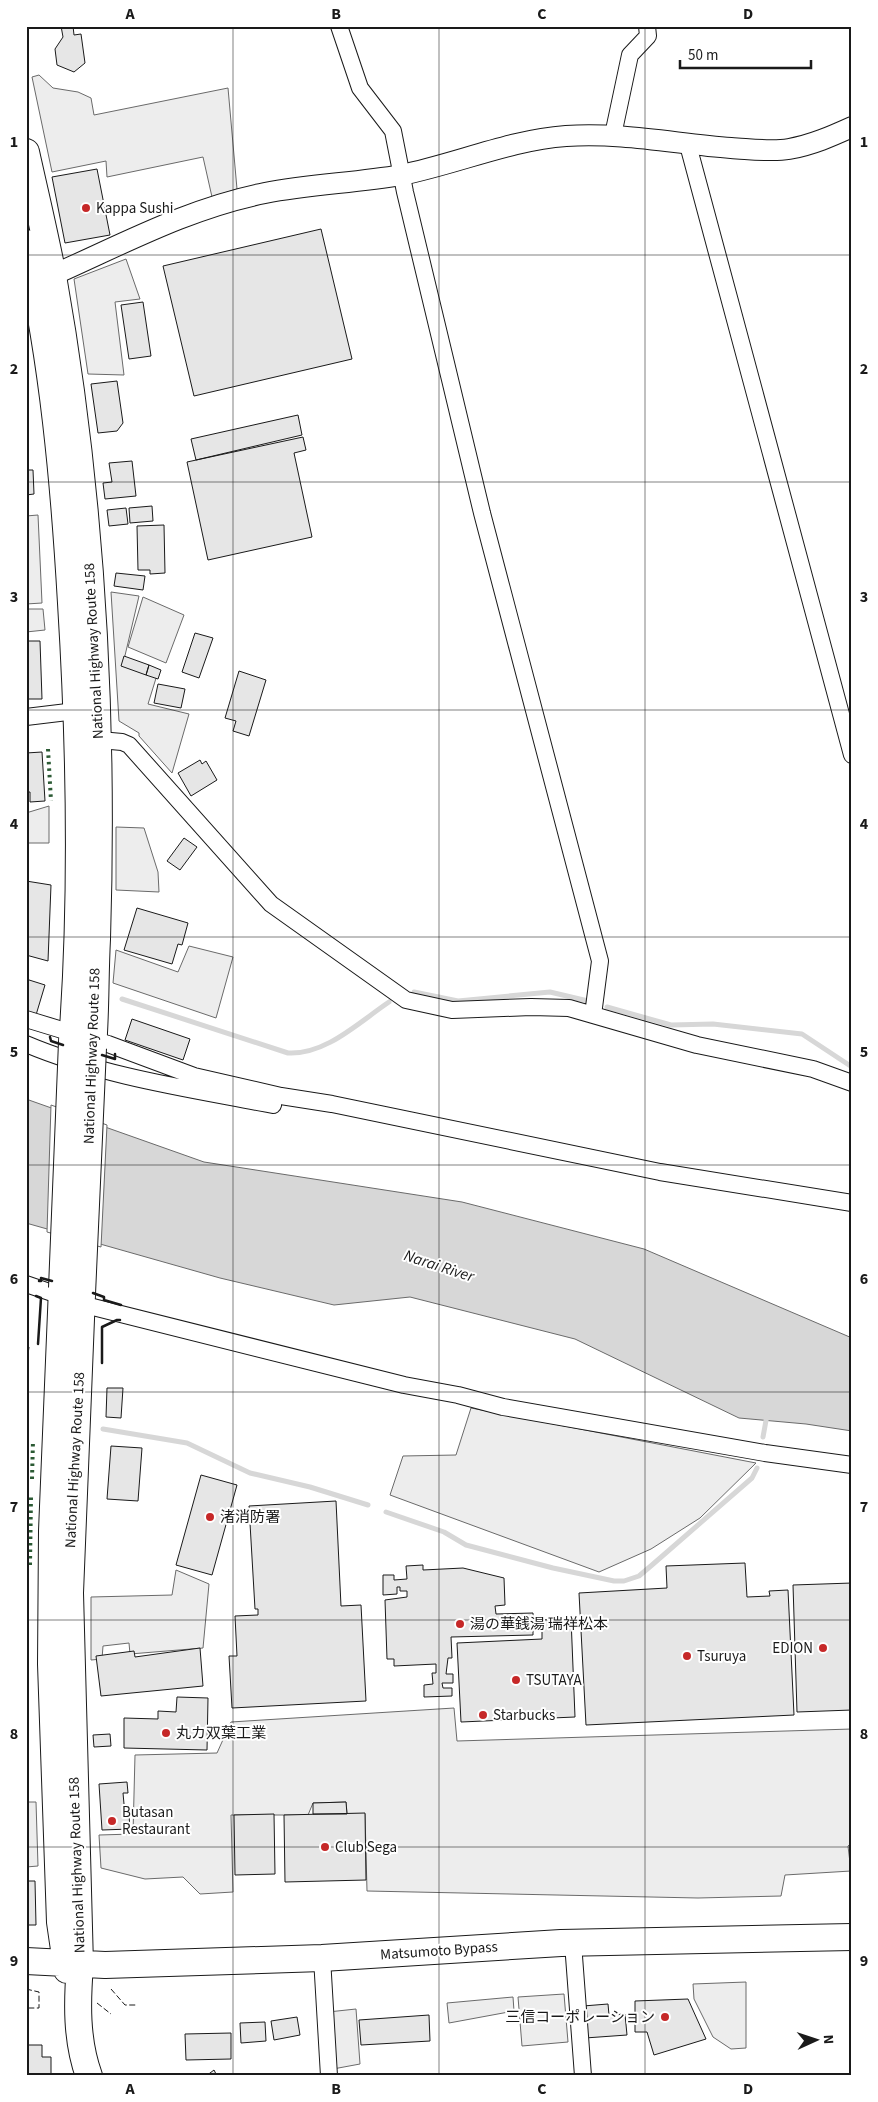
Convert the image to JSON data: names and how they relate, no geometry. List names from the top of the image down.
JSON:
{
  "streets": {
    "highway": ["National Highway Route 158", "Matsumoto Bypass"]
  },
  "crossings": [
    ["National Highway Route 158", "Matsumoto Bypass"]
  ],
  "water": ["Narai River"],
  "places": [
    "Kappa Sushi",
    "渚消防署",
    "湯の華銭湯 瑞祥松本",
    "EDION",
    "Tsuruya",
    "TSUTAYA",
    "Starbucks",
    "丸カ双葉工業",
    "Butasan Restaurant",
    "Club Sega",
    "三信コーポレーション"
  ],
  "scale_bar": "50 m",
  "north": "right",
  "grid": {
    "columns": [
      "A",
      "B",
      "C",
      "D"
    ],
    "rows": [
      "1",
      "2",
      "3",
      "4",
      "5",
      "6",
      "7",
      "8",
      "9"
    ]
  }
}
